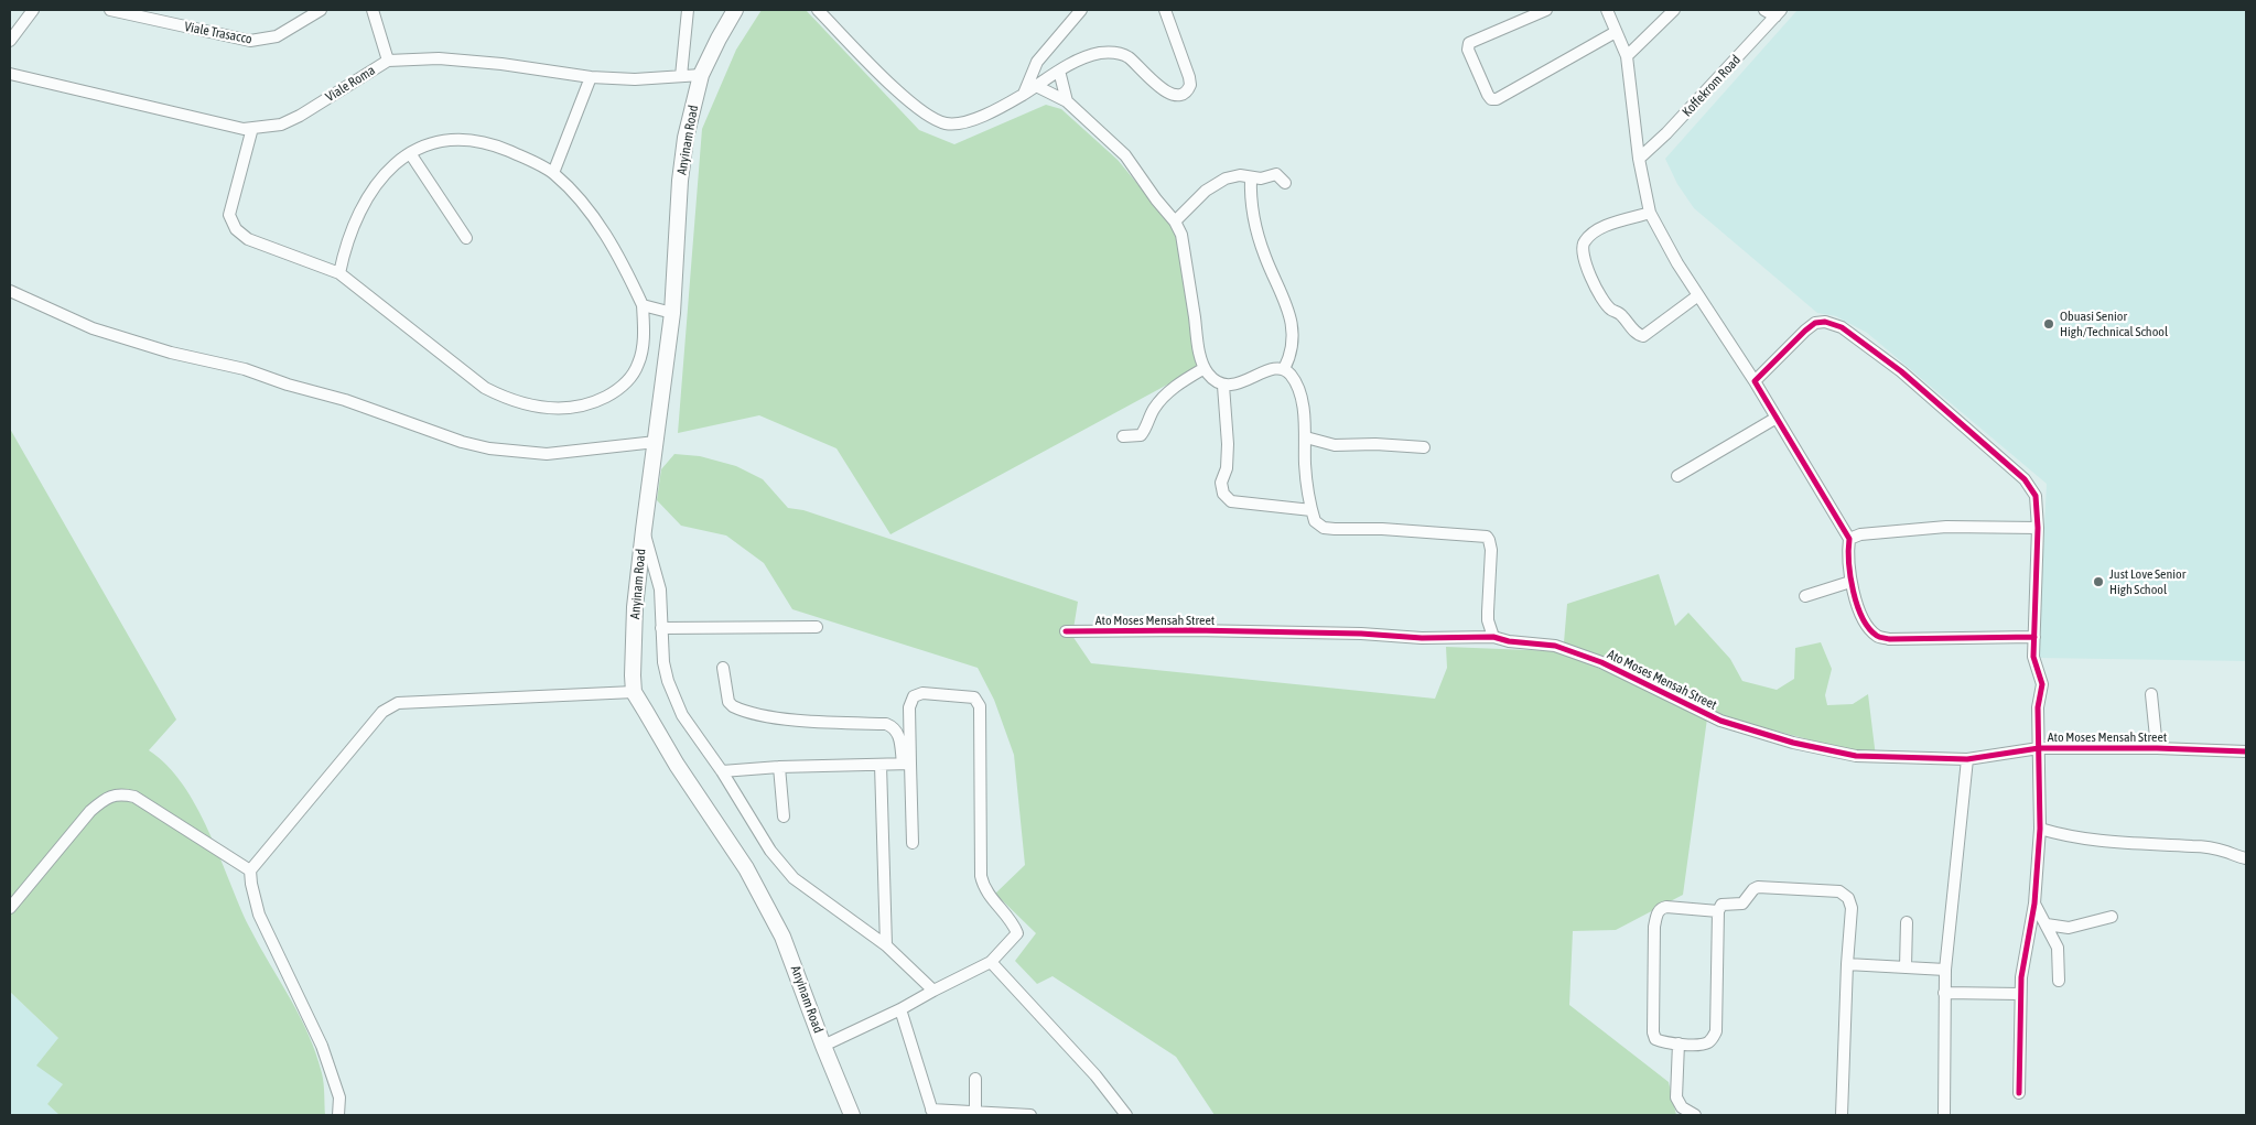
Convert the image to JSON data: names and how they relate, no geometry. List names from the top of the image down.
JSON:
{
  "streets": {
    "street": [
      "Viale Trasacco",
      "Viale Roma",
      "Koffekrom Road",
      "Anyinam Road",
      "Ato Moses Mensah Street"
    ]
  },
  "crossings": [
    ["Viale Roma", "Anyinam Road"]
  ],
  "places": ["Obuasi Senior High/Technical School", "Just Love Senior High School"]
}
